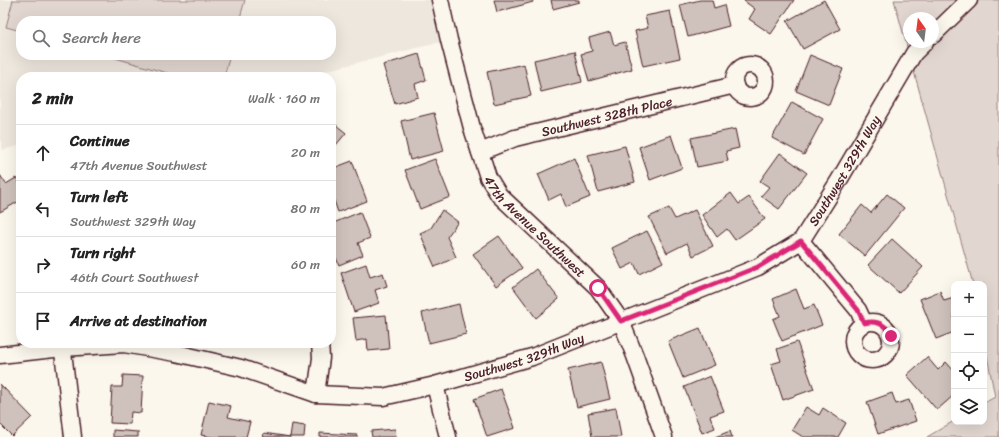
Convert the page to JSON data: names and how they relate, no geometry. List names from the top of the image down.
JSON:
{
  "streets": {
    "street": ["Southwest 328th Place", "Southwest 329th Way", "47th Avenue Southwest"]
  },
  "crossings": [
    ["Southwest 328th Place", "47th Avenue Southwest"],
    ["Southwest 329th Way", "47th Avenue Southwest"]
  ],
  "north": "top",
  "page": {
    "search": "Search here",
    "heading": ["2 min", "Walk · 160 m"],
    "list": [
      ["Continue", "47th Avenue Southwest", "20 m"],
      ["Turn left", "Southwest 329th Way", "80 m"],
      ["Turn right", "46th Court Southwest", "60 m"],
      "Arrive at destination"
    ],
    "map_buttons": ["+", "−"]
  }
}
